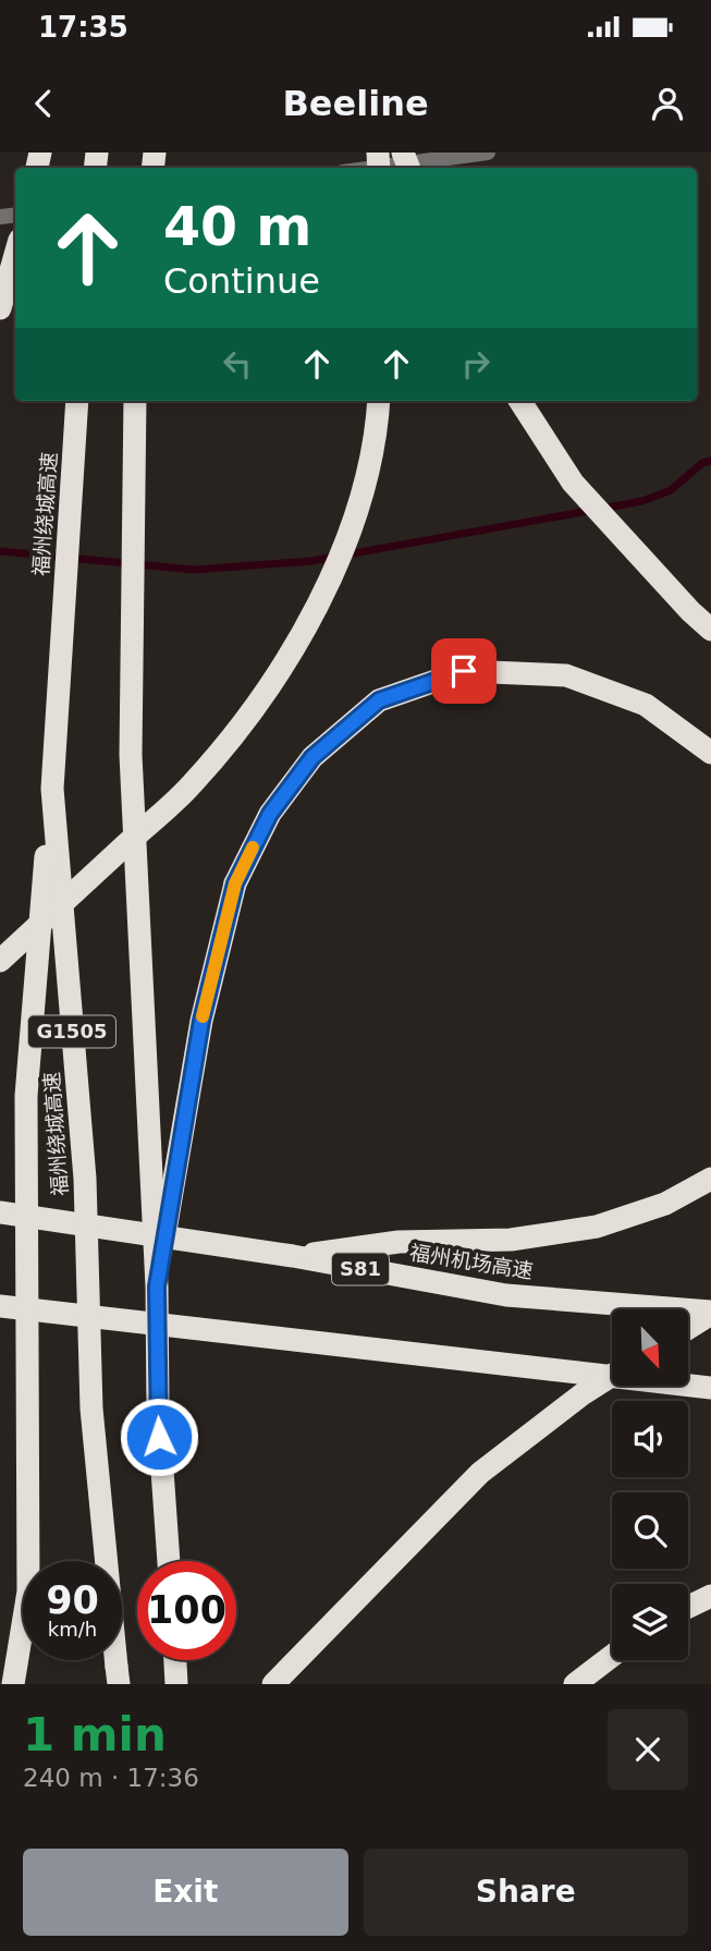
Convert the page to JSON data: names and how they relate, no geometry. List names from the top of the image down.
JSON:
{
  "streets": {
    "highway": [
      "福州绕城高速",
      "G1505",
      "福州机场高速",
      "S81"
    ]
  },
  "north": "bottom right",
  "page": {
    "status": "17:35",
    "header": "Beeline",
    "turn": ["40 m", "Continue"],
    "speed": "90 km/h",
    "limit": "100",
    "heading": ["1 min", "240 m · 17:36"],
    "buttons": ["Exit", "Share"]
  }
}
